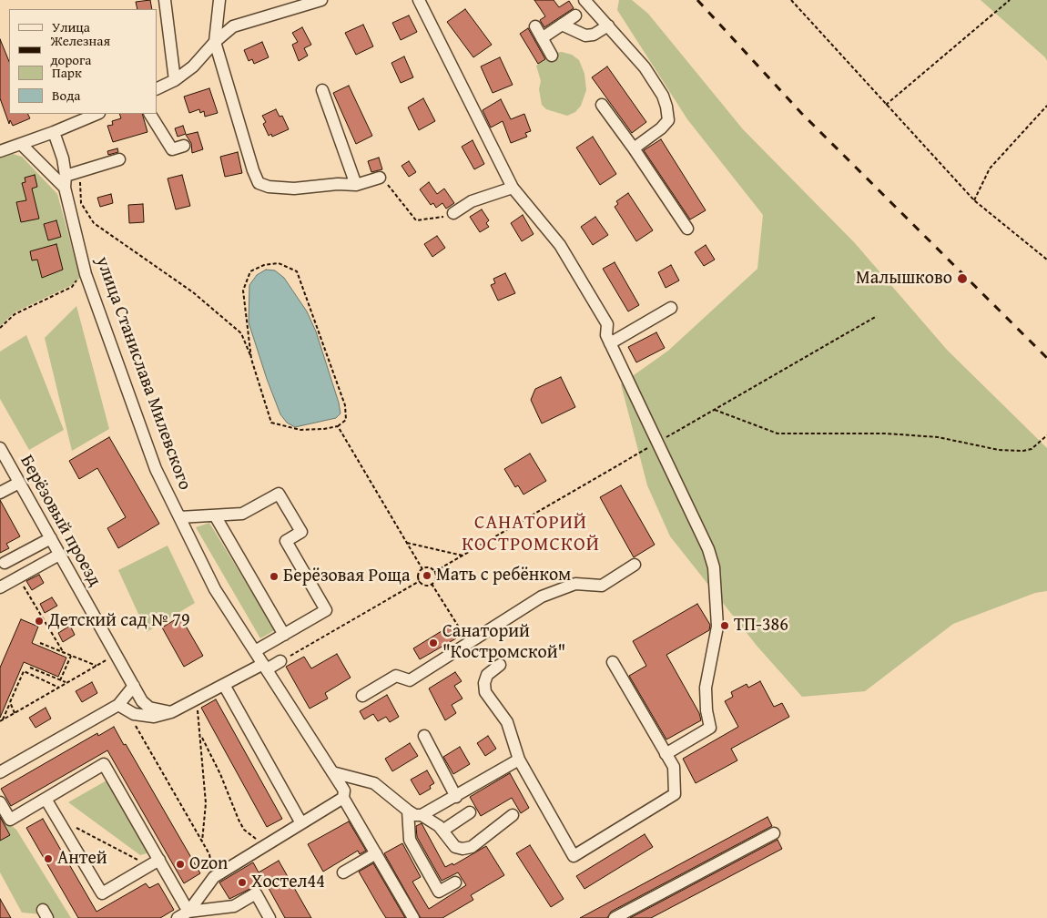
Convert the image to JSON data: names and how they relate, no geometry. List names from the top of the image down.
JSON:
{
  "streets": {
    "street": ["улица Станислава Милевского", "Берёзовый проезд"]
  },
  "districts": ["САНАТОРИЙ КОСТРОМСКОЙ"],
  "places": [
    "Малышково",
    "Мать с ребёнком",
    "Берёзовая Роща",
    "Детский сад № 79",
    "ТП-386",
    "Санаторий \"Костромской\"",
    "Антей",
    "Ozon",
    "Хостел44"
  ],
  "legend": [
    "Улица",
    "Железная дорога",
    "Парк",
    "Вода"
  ]
}
